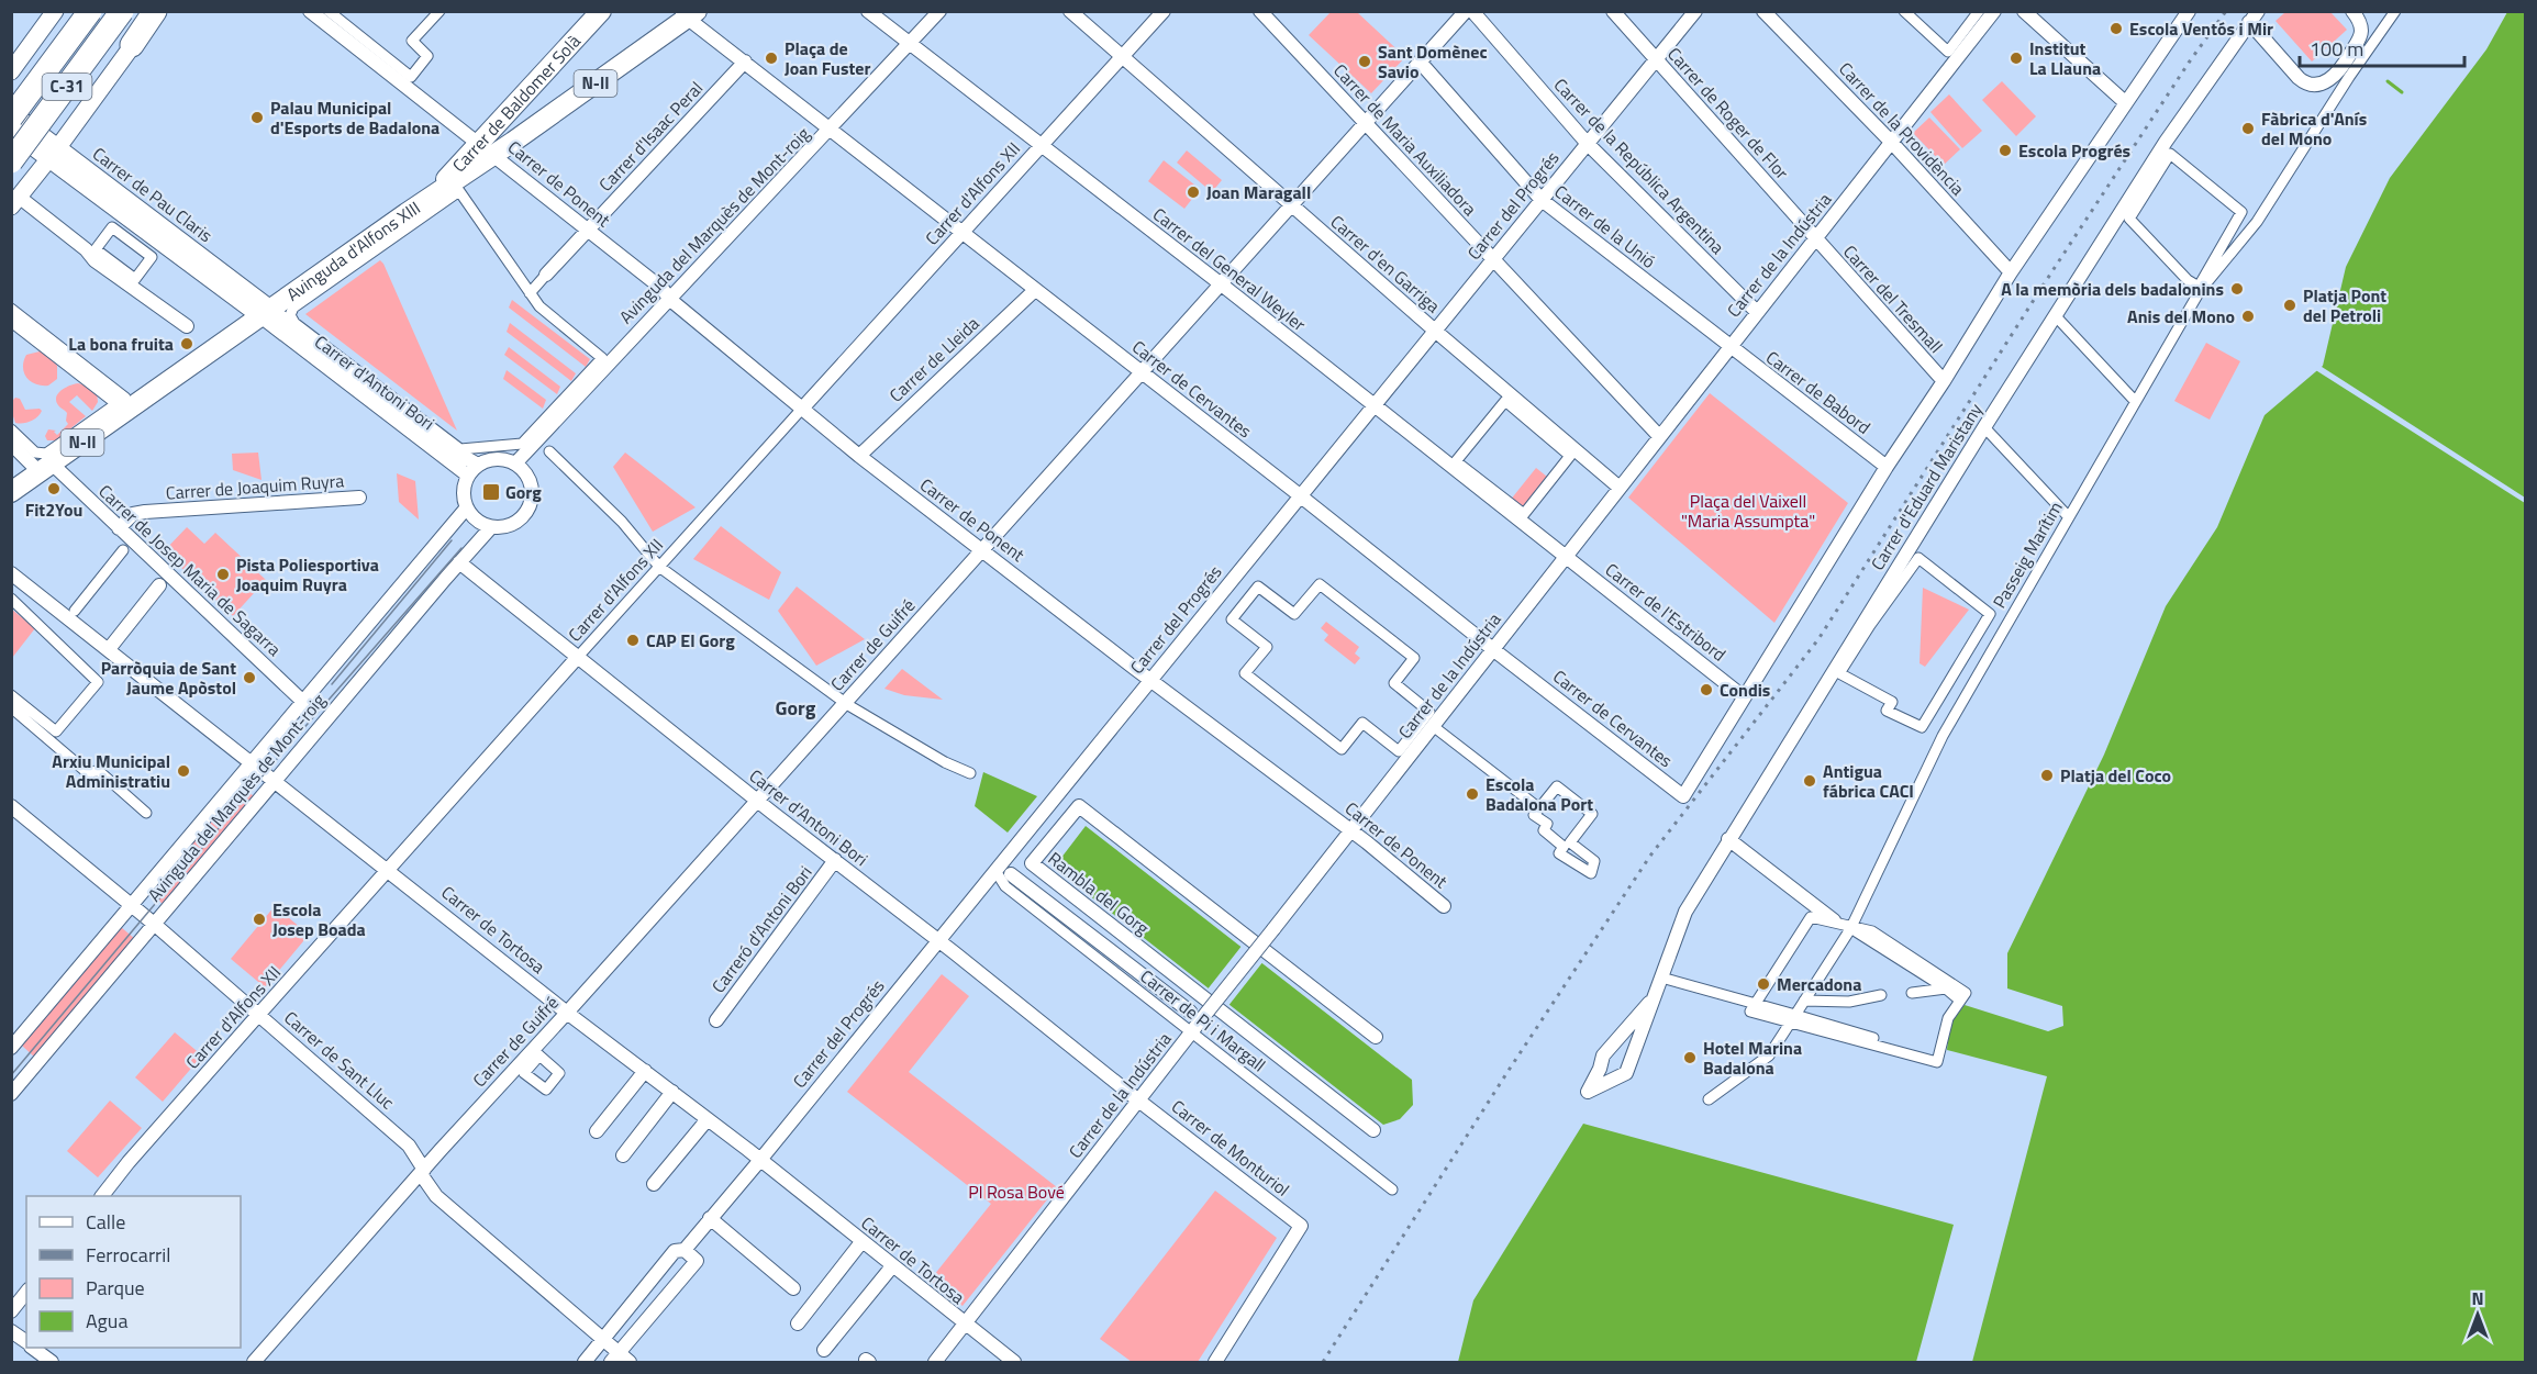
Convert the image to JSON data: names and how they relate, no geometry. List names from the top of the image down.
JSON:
{
  "streets": {
    "highway": ["C-31"],
    "main road": ["N-II", "Carrer de Baldomer Solà", "Avinguda d'Alfons XIII"],
    "street": [
      "Carrer de Roger de Flor",
      "Carrer de la Providència",
      "Carrer d'Isaac Peral",
      "Carrer de Maria Auxiliadora",
      "Carrer de la República Argentina",
      "Carrer de Ponent",
      "Carrer d'Alfons XII",
      "Carrer de Pau Claris",
      "Carrer del Progrés",
      "Avinguda del Marquès de Mont-roig",
      "Carrer de la Unió",
      "Carrer de la Indústria",
      "Carrer d'en Garriga",
      "Carrer del General Weyler",
      "Carrer del Tresmall",
      "Carrer de Lleida",
      "Carrer d'Antoni Bori",
      "Carrer de Cervantes",
      "Carrer de Babord",
      "Carrer de Joaquim Ruyra",
      "Carrer d'Eduard Maristany",
      "Passeig Marítim",
      "Carrer de Josep Maria de Sagarra",
      "Carrer de l'Estribord",
      "Carrer de Guifré",
      "Rambla del Gorg",
      "Carrer de Tortosa",
      "Carreró d'Antoni Bori",
      "Carrer de Pi i Margall",
      "Carrer de Sant Lluc",
      "Carrer de Monturiol"
    ]
  },
  "crossings": [
    ["Carrer de Baldomer Solà", "Carrer de Ponent"],
    ["Carrer de Baldomer Solà", "Avinguda d'Alfons XIII"],
    ["Carrer de Roger de Flor", "Carrer del Progrés"],
    ["Carrer de Roger de Flor", "Carrer de la Indústria"],
    ["Carrer de Roger de Flor", "Carrer del Tresmall"],
    ["Carrer de la Providència", "Carrer de la Indústria"],
    ["Carrer d'Isaac Peral", "Carrer de Ponent"],
    ["Carrer d'Isaac Peral", "Carrer de Cervantes"],
    ["Carrer de Maria Auxiliadora", "Carrer del Progrés"],
    ["Carrer de Maria Auxiliadora", "Carrer de la Indústria"],
    ["Carrer de Maria Auxiliadora", "Carrer de Guifré"],
    ["Carrer de la República Argentina", "Carrer del Progrés"],
    ["Carrer de la República Argentina", "Carrer de la Indústria"],
    ["Carrer de Ponent", "Carrer d'Alfons XII"],
    ["Carrer de Ponent", "Carrer del Progrés"],
    ["Carrer de Ponent", "Avinguda del Marquès de Mont-roig"],
    ["Carrer de Ponent", "Avinguda d'Alfons XIII"],
    ["Carrer de Ponent", "Carrer de la Indústria"],
    ["Carrer de Ponent", "Carrer de Lleida"],
    ["Carrer de Ponent", "Carrer de Guifré"],
    ["Carrer d'Alfons XII", "Carrer d'en Garriga"],
    ["Carrer d'Alfons XII", "Carrer del General Weyler"],
    ["Carrer d'Alfons XII", "Carrer d'Antoni Bori"],
    ["Carrer d'Alfons XII", "Carrer de Cervantes"],
    ["Carrer d'Alfons XII", "Carrer de Tortosa"],
    ["Carrer d'Alfons XII", "Carrer de Sant Lluc"],
    ["Carrer de Pau Claris", "Avinguda d'Alfons XIII"],
    ["Carrer de Pau Claris", "Carrer d'Antoni Bori"],
    ["Carrer del Progrés", "Carrer de la Unió"],
    ["Carrer del Progrés", "Carrer d'en Garriga"],
    ["Carrer del Progrés", "Carrer del General Weyler"],
    ["Carrer del Progrés", "Carrer d'Antoni Bori"],
    ["Carrer del Progrés", "Carrer de Cervantes"],
    ["Carrer del Progrés", "Carrer de Tortosa"],
    ["Carrer del Progrés", "Carrer de Pi i Margall"],
    ["Carrer del Progrés", "Carrer de Sant Lluc"],
    ["Avinguda del Marquès de Mont-roig", "Carrer del General Weyler"],
    ["Avinguda del Marquès de Mont-roig", "Carrer d'Antoni Bori"],
    ["Avinguda del Marquès de Mont-roig", "Carrer de Cervantes"],
    ["Avinguda del Marquès de Mont-roig", "Carrer de Josep Maria de Sagarra"],
    ["Avinguda del Marquès de Mont-roig", "Carrer de Tortosa"],
    ["Avinguda del Marquès de Mont-roig", "Carrer de Sant Lluc"],
    ["Carrer de la Unió", "Carrer de la Indústria"],
    ["Carrer de la Unió", "Carrer de Babord"],
    ["Carrer de la Unió", "Carrer de Guifré"],
    ["Avinguda d'Alfons XIII", "Carrer d'Antoni Bori"],
    ["Avinguda d'Alfons XIII", "Carrer de Cervantes"],
    ["Avinguda d'Alfons XIII", "Carrer de Josep Maria de Sagarra"],
    ["Carrer de la Indústria", "Carrer d'en Garriga"],
    ["Carrer de la Indústria", "Carrer del General Weyler"],
    ["Carrer de la Indústria", "Carrer del Tresmall"],
    ["Carrer de la Indústria", "Carrer d'Antoni Bori"],
    ["Carrer de la Indústria", "Carrer de Cervantes"],
    ["Carrer de la Indústria", "Carrer de Babord"],
    ["Carrer de la Indústria", "Carrer de l'Estribord"],
    ["Carrer de la Indústria", "Carrer de Tortosa"],
    ["Carrer de la Indústria", "Carrer de Pi i Margall"],
    ["Carrer de la Indústria", "Carrer de Monturiol"],
    ["Carrer d'en Garriga", "Carrer de Guifré"],
    ["Carrer del General Weyler", "Carrer de l'Estribord"],
    ["Carrer del General Weyler", "Carrer de Guifré"],
    ["Carrer de Lleida", "Carrer de Cervantes"],
    ["Carrer d'Antoni Bori", "Carrer de Guifré"],
    ["Carrer d'Antoni Bori", "Carreró d'Antoni Bori"],
    ["Carrer d'Antoni Bori", "Carrer de Monturiol"],
    ["Carrer de Cervantes", "Carrer de l'Estribord"],
    ["Carrer de Cervantes", "Carrer de Guifré"],
    ["Carrer de Joaquim Ruyra", "Carrer de Josep Maria de Sagarra"],
    ["Carrer de Guifré", "Carrer de Tortosa"],
    ["Carrer de Guifré", "Carrer de Sant Lluc"]
  ],
  "districts": ["Gorg"],
  "parks": ["Plaça del Vaixell \"Maria Assumpta\"", "Pl Rosa Bové"],
  "places": {
    "other": [
      "Escola Ventós i Mir",
      "Plaça de Joan Fuster",
      "Institut La Llauna",
      "Sant Domènec Savio",
      "Palau Municipal d'Esports de Badalona",
      "Fàbrica d'Anís del Mono",
      "Escola Progrés",
      "Joan Maragall",
      "A la memòria dels badalonins",
      "Platja Pont del Petroli",
      "Anis del Mono",
      "La bona fruita",
      "Fit2You",
      "Pista Poliesportiva Joaquim Ruyra",
      "CAP El Gorg",
      "Parròquia de Sant Jaume Apòstol",
      "Condis",
      "Arxiu Municipal Administratiu",
      "Platja del Coco",
      "Antigua fábrica CACI",
      "Escola Badalona Port",
      "Escola Josep Boada",
      "Mercadona",
      "Hotel Marina Badalona"
    ],
    "transit": ["Gorg"]
  },
  "legend": [
    "Calle",
    "Ferrocarril",
    "Parque",
    "Agua"
  ],
  "scale_bar": "100 m",
  "north": "top"
}
